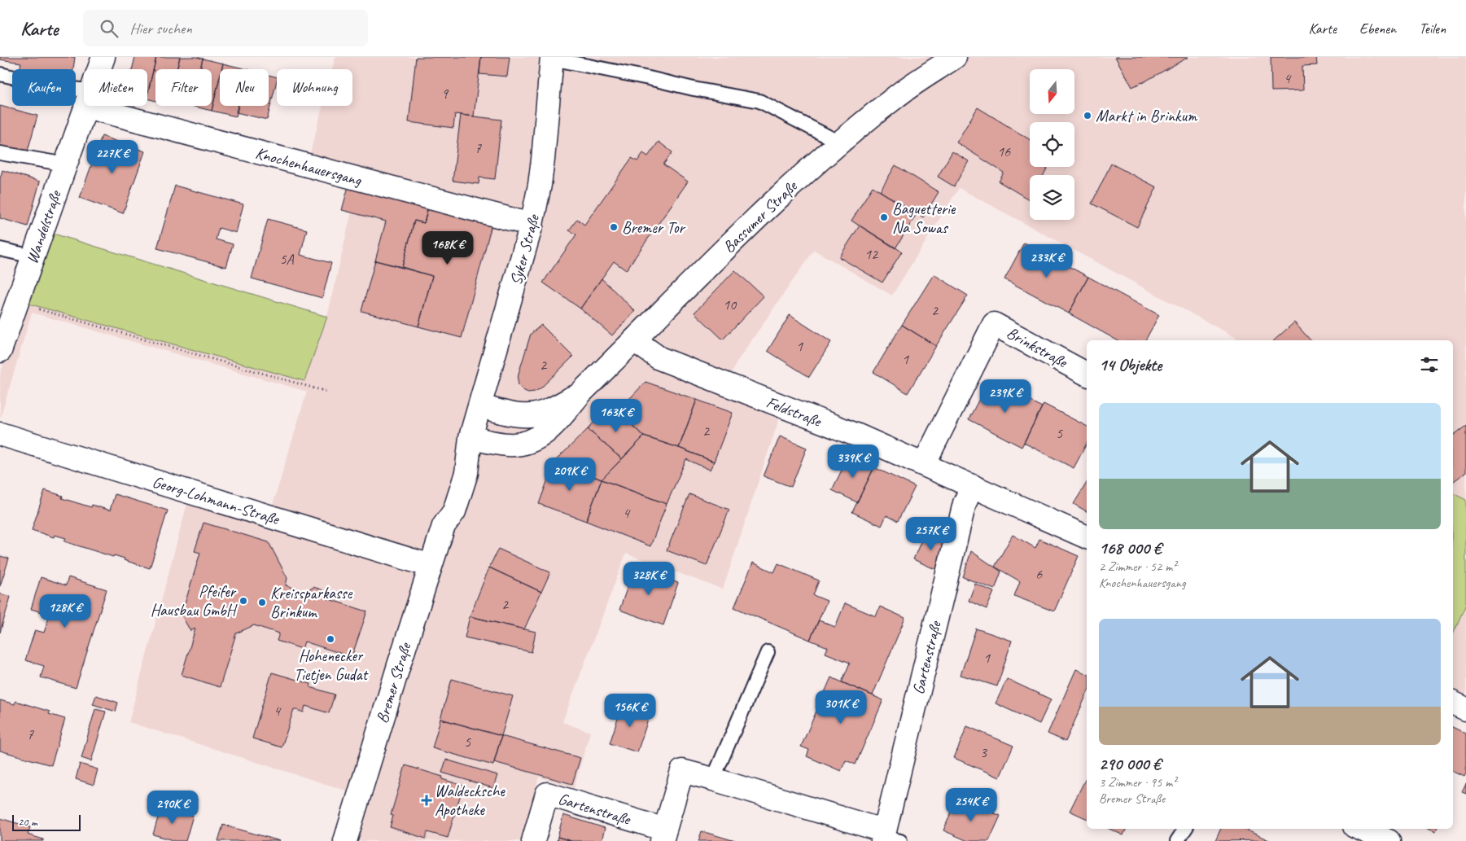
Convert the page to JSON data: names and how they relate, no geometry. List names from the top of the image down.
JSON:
{
  "streets": {
    "street": [
      "Knochenhauersgang",
      "Bassumer Straße",
      "Wandelstraße",
      "Syker Straße",
      "Brinkstraße",
      "Feldstraße",
      "Georg-Lohmann-Straße",
      "Gartenstraße",
      "Bremer Straße"
    ]
  },
  "crossings": [
    ["Knochenhauersgang", "Syker Straße"],
    ["Bassumer Straße", "Syker Straße"],
    ["Bassumer Straße", "Feldstraße"],
    ["Bassumer Straße", "Bremer Straße"],
    ["Syker Straße", "Bremer Straße"],
    ["Brinkstraße", "Feldstraße"],
    ["Feldstraße", "Gartenstraße"],
    ["Georg-Lohmann-Straße", "Bremer Straße"]
  ],
  "places": {
    "other": [
      "Markt in Brinkum",
      "Baguetterie Na Sowas",
      "Bremer Tor",
      "Pfeifer Hausbau GmbH",
      "Kreissparkasse Brinkum",
      "Hohenecker Tietjen Gudat"
    ],
    "health": ["Waldecksche Apotheke"]
  },
  "house_numbers": [
    "4",
    "9",
    "7",
    "16",
    "12",
    "5A",
    "10",
    "2",
    "1",
    "1",
    "2",
    "2",
    "5",
    "4",
    "6",
    "2",
    "1",
    "4",
    "7",
    "5",
    "3"
  ],
  "scale_bar": "20 m",
  "north": "bottom",
  "page": {
    "header": "Karte",
    "search": "Hier suchen",
    "nav": ["Karte", "Ebenen", "Teilen"],
    "chip": [
      "Kaufen",
      "Mieten",
      "Filter",
      "Neu",
      "Wohnung"
    ],
    "price": [
      "227K €",
      "168K €",
      "233K €",
      "239K €",
      "163K €",
      "339K €",
      "209K €",
      "257K €",
      "328K €",
      "128K €",
      "301K €",
      "156K €",
      "254K €",
      "290K €"
    ],
    "heading": "14 Objekte",
    "list": [
      {
        "name": "168 000 €",
        "note": "2 Zimmer · 52 m² · Knochenhauersgang"
      },
      {
        "name": "290 000 €",
        "note": "3 Zimmer · 95 m² · Bremer Straße"
      }
    ],
    "scale": "20 m"
  }
}
